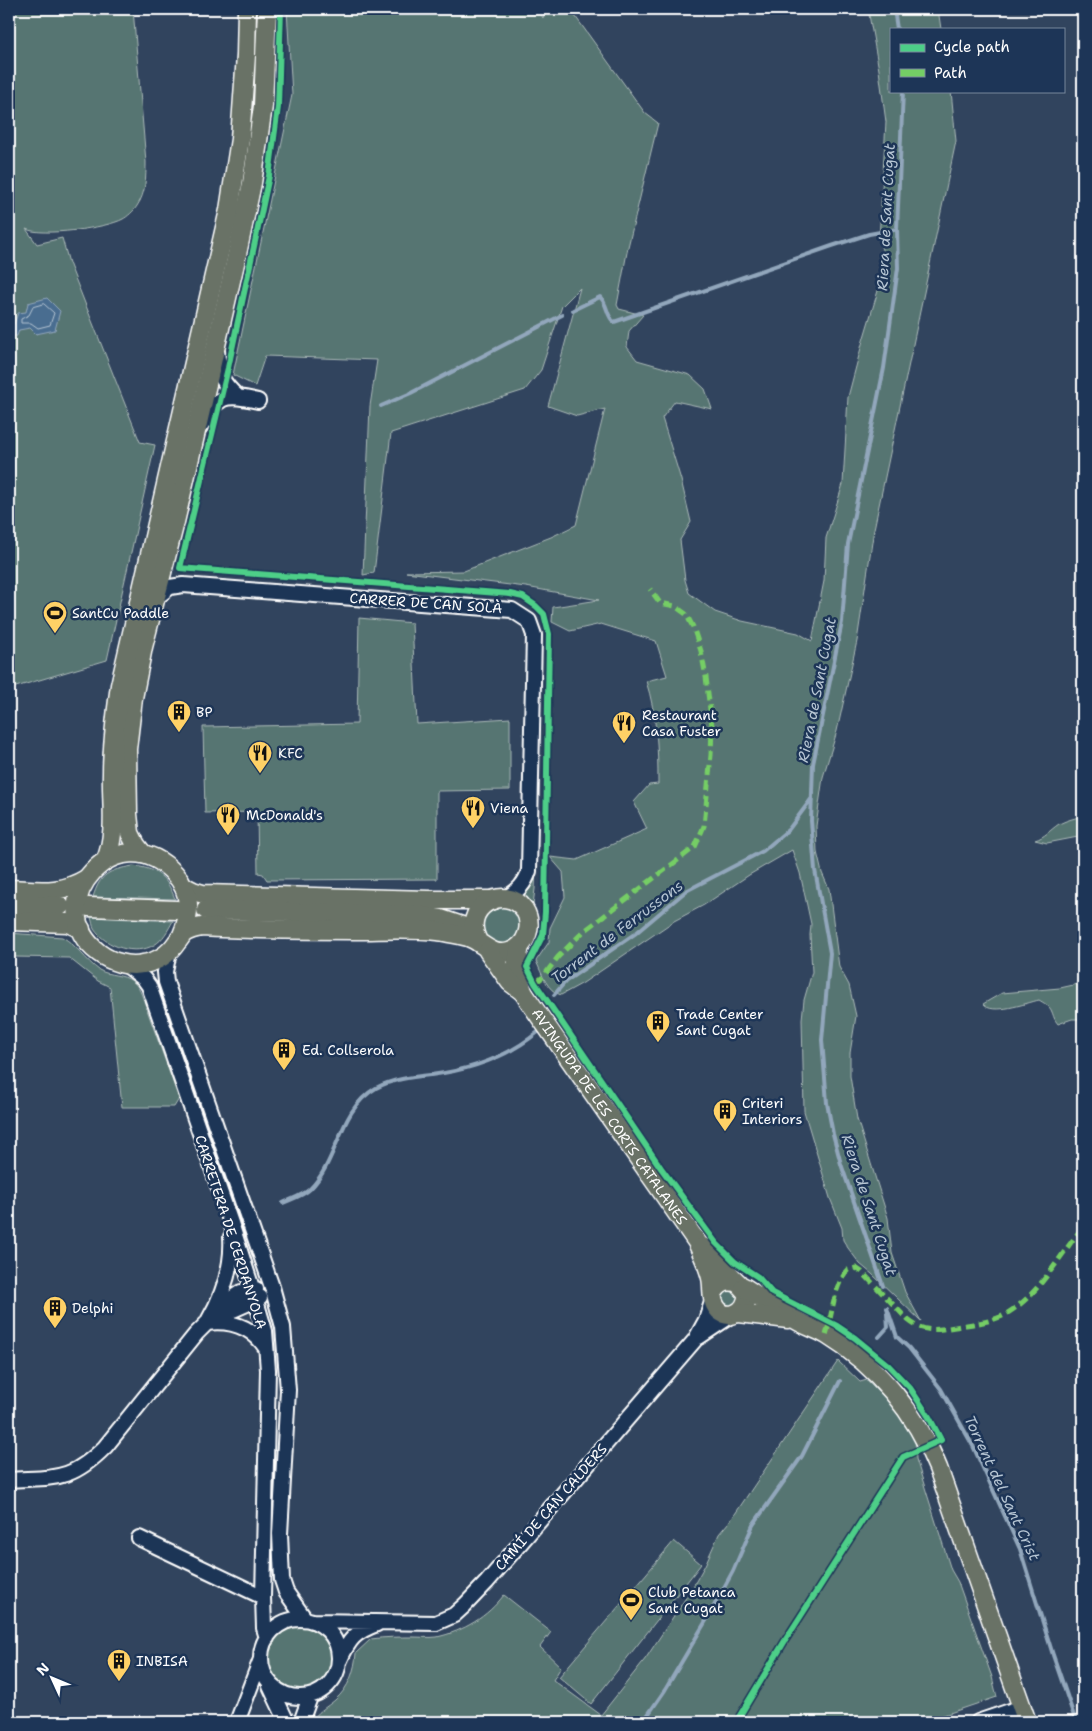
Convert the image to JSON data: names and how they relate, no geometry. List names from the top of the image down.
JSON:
{
  "streets": {
    "main road": ["AVINGUDA DE LES CORTS CATALANES"],
    "street": ["CARRER DE CAN SOLÀ", "CARRETERA DE CERDANYOLA", "CAMÍ DE CAN CALDERS"]
  },
  "crossings": [
    ["CARRER DE CAN SOLÀ", "AVINGUDA DE LES CORTS CATALANES"],
    ["AVINGUDA DE LES CORTS CATALANES", "CAMÍ DE CAN CALDERS"],
    ["CARRETERA DE CERDANYOLA", "CAMÍ DE CAN CALDERS"]
  ],
  "water": ["Riera de Sant Cugat", "Torrent de Ferrussons", "Torrent del Sant Crist"],
  "places": {
    "sports": ["SantCu Paddle", "Club Petanca Sant Cugat"],
    "building": [
      "BP",
      "Trade Center Sant Cugat",
      "Ed. Collserola",
      "Criteri Interiors",
      "Delphi",
      "INBISA"
    ],
    "restaurant": [
      "Restaurant Casa Fuster",
      "KFC",
      "Viena",
      "McDonald's"
    ]
  },
  "legend": ["Cycle path", "Path"],
  "north": "top left"
}
